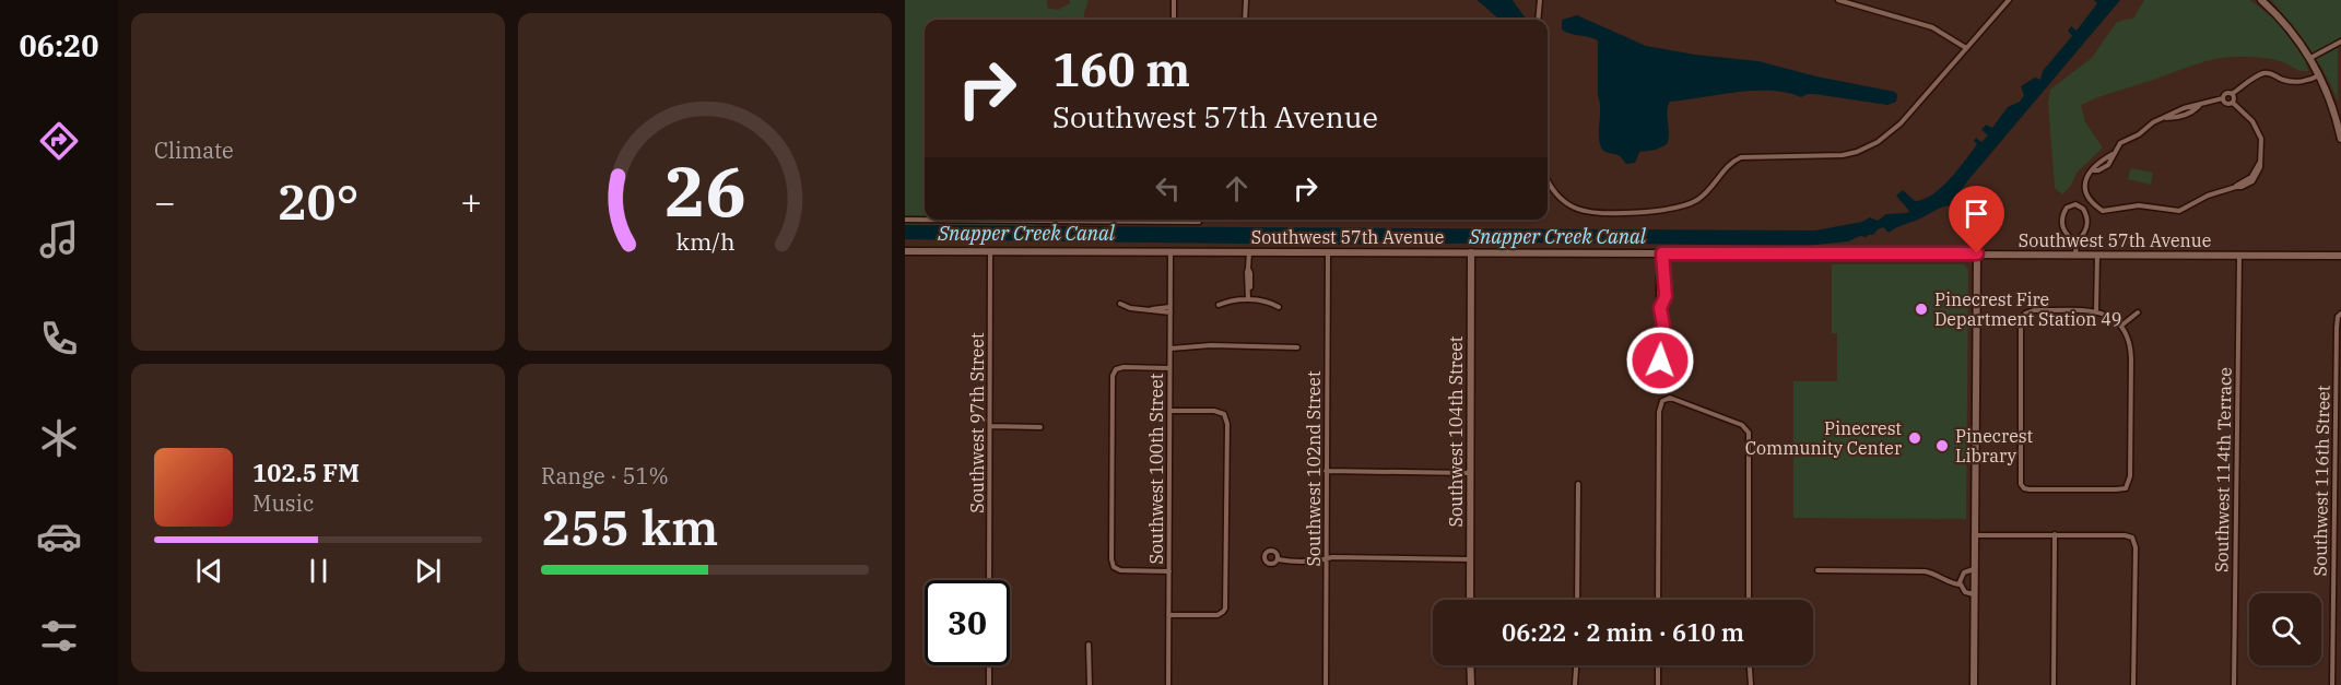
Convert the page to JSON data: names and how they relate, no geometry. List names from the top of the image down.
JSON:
{
  "streets": {
    "main road": ["Southwest 57th Avenue", "Southwest 104th Street"],
    "street": [
      "Southwest 97th Street",
      "Southwest 100th Street",
      "Southwest 102nd Street",
      "Southwest 114th Terrace",
      "Southwest 116th Street"
    ]
  },
  "crossings": [
    ["Southwest 57th Avenue", "Southwest 97th Street"],
    ["Southwest 57th Avenue", "Southwest 104th Street"],
    ["Southwest 57th Avenue", "Southwest 100th Street"],
    ["Southwest 57th Avenue", "Southwest 102nd Street"],
    ["Southwest 57th Avenue", "Southwest 114th Terrace"]
  ],
  "water": ["Snapper Creek Canal"],
  "places": ["Pinecrest Fire Department Station 49", "Pinecrest Community Center", "Pinecrest Library"],
  "page": {
    "tabs": "06:20",
    "tile": [
      "Climate",
      ["Range · 51%", "255 km"]
    ],
    "turn": ["160 m", "Southwest 57th Avenue"],
    "heat": ["−", "20°", "+"],
    "song": ["102.5 FM", "Music"],
    "limit": "30",
    "trip": "06:22 · 2 min · 610 m",
    "gauge": ["26", "km/h"]
  }
}
